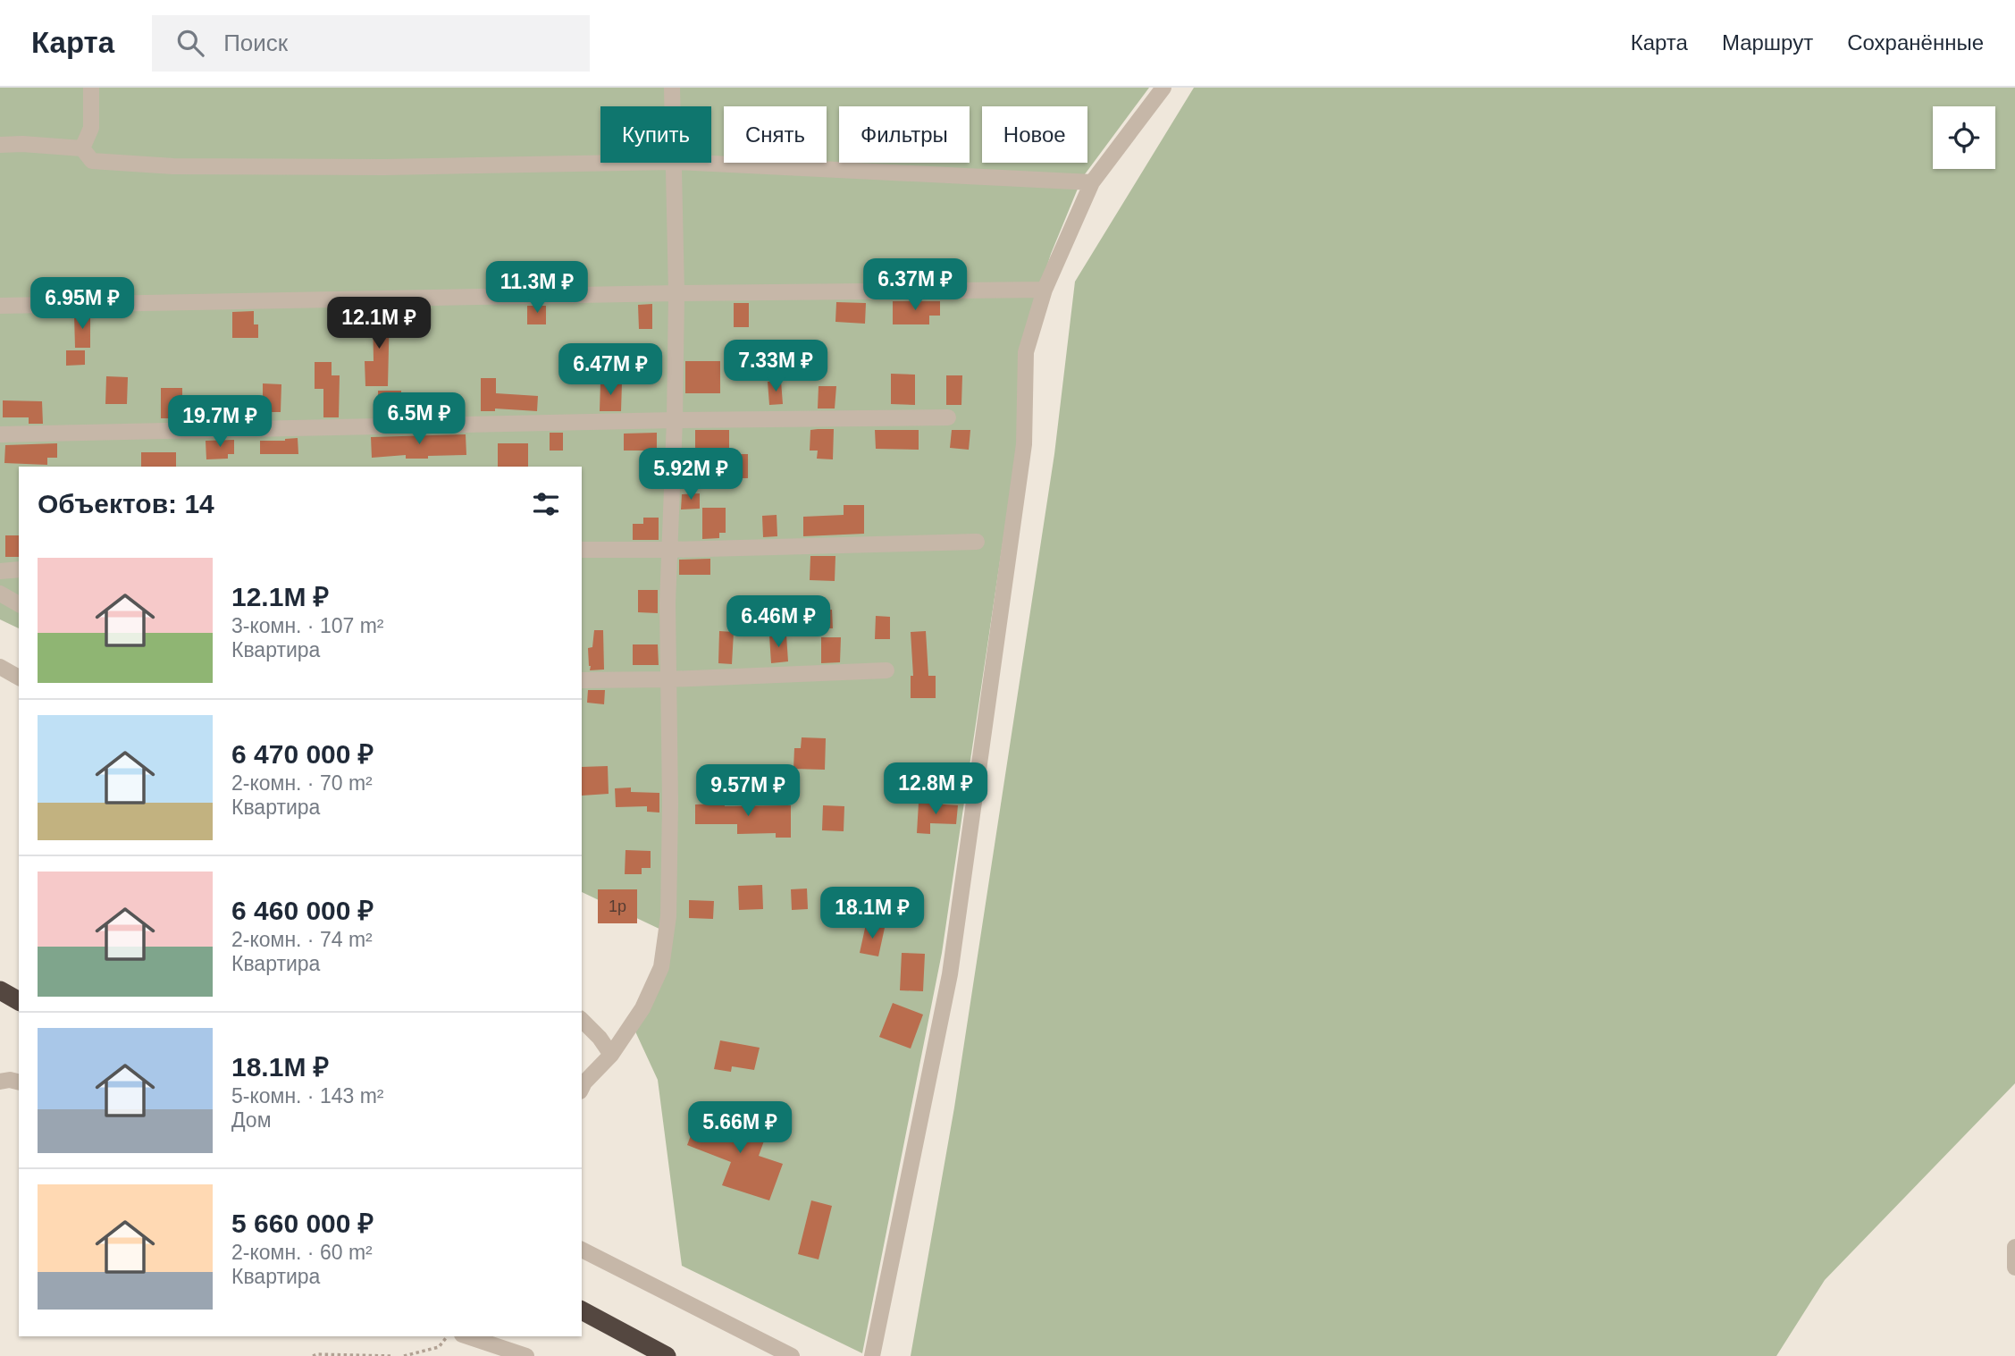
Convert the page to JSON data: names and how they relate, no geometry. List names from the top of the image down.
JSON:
{
  "house_numbers": ["1р"],
  "page": {
    "header": "Карта",
    "search": "Поиск",
    "nav": ["Карта", "Маршрут", "Сохранённые"],
    "chip": [
      "Купить",
      "Снять",
      "Фильтры",
      "Новое"
    ],
    "price": [
      "6.37M ₽",
      "11.3M ₽",
      "6.95M ₽",
      "12.1M ₽",
      "7.33M ₽",
      "6.47M ₽",
      "6.5M ₽",
      "19.7M ₽",
      "5.92M ₽",
      "6.46M ₽",
      "12.8M ₽",
      "9.57M ₽",
      "18.1M ₽",
      "5.66M ₽"
    ],
    "heading": "Объектов: 14",
    "list": [
      {
        "name": "12.1M ₽",
        "note": "3-комн. · 107 m² · Квартира"
      },
      {
        "name": "6 470 000 ₽",
        "note": "2-комн. · 70 m² · Квартира"
      },
      {
        "name": "6 460 000 ₽",
        "note": "2-комн. · 74 m² · Квартира"
      },
      {
        "name": "18.1M ₽",
        "note": "5-комн. · 143 m² · Дом"
      },
      {
        "name": "5 660 000 ₽",
        "note": "2-комн. · 60 m² · Квартира"
      }
    ]
  }
}
